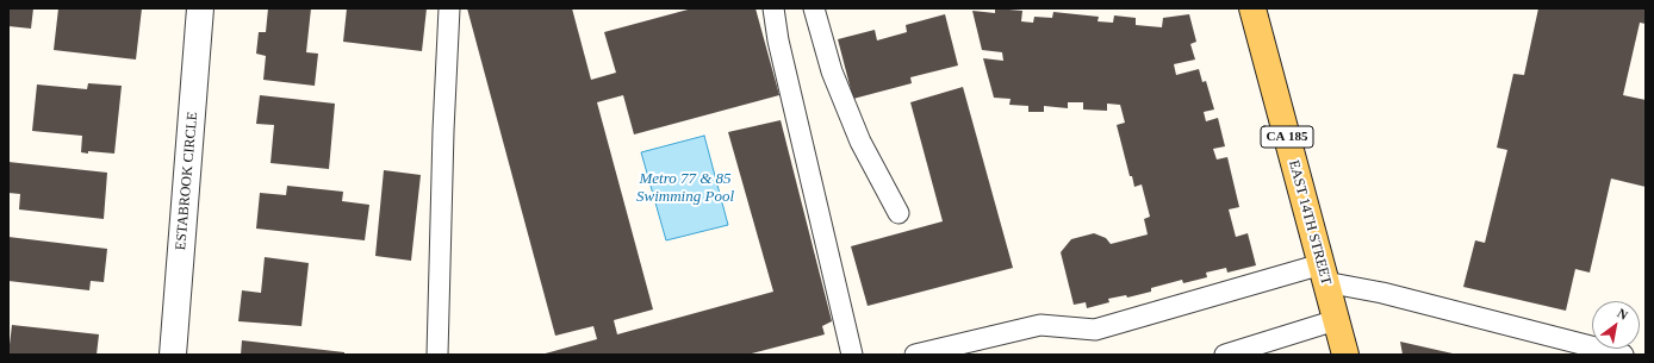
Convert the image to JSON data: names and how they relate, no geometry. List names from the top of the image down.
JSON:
{
  "streets": {
    "main road": ["CA 185", "EAST 14TH STREET"],
    "street": ["ESTABROOK CIRCLE"]
  },
  "water": ["Metro 77 & 85 Swimming Pool"],
  "north": "top right"
}
